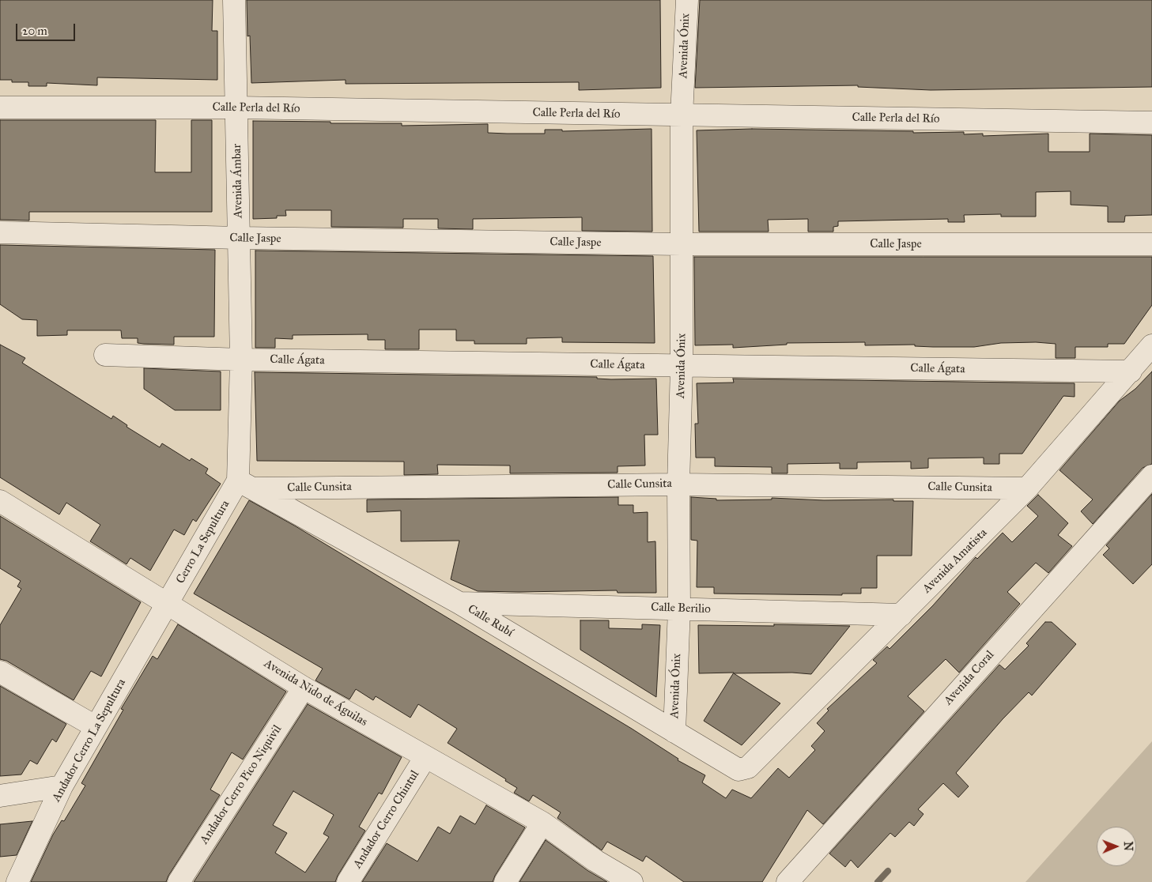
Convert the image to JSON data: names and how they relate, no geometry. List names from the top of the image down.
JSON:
{
  "streets": {
    "street": [
      "Avenida Ónix",
      "Calle Perla del Río",
      "Avenida Ámbar",
      "Calle Jaspe",
      "Calle Ágata",
      "Calle Cunsita",
      "Cerro La Sepultura",
      "Avenida Amatista",
      "Calle Berilio",
      "Calle Rubí",
      "Avenida Coral",
      "Avenida Nido de Águilas",
      "Andador Cerro La Sepultura",
      "Andador Cerro Pico Niquivil",
      "Andador Cerro Chintul"
    ]
  },
  "crossings": [
    ["Avenida Ónix", "Calle Perla del Río"],
    ["Avenida Ónix", "Calle Jaspe"],
    ["Avenida Ónix", "Calle Ágata"],
    ["Avenida Ónix", "Calle Cunsita"],
    ["Avenida Ónix", "Calle Berilio"],
    ["Avenida Ónix", "Calle Rubí"],
    ["Calle Perla del Río", "Avenida Ámbar"],
    ["Avenida Ámbar", "Calle Jaspe"],
    ["Avenida Ámbar", "Calle Ágata"],
    ["Avenida Ámbar", "Calle Cunsita"],
    ["Avenida Ámbar", "Cerro La Sepultura"],
    ["Avenida Ámbar", "Calle Rubí"],
    ["Calle Ágata", "Avenida Amatista"],
    ["Calle Cunsita", "Cerro La Sepultura"],
    ["Calle Cunsita", "Avenida Amatista"],
    ["Calle Cunsita", "Calle Rubí"],
    ["Cerro La Sepultura", "Calle Rubí"],
    ["Cerro La Sepultura", "Avenida Nido de Águilas"],
    ["Cerro La Sepultura", "Andador Cerro La Sepultura"],
    ["Avenida Amatista", "Calle Berilio"],
    ["Avenida Amatista", "Calle Rubí"],
    ["Calle Berilio", "Calle Rubí"],
    ["Avenida Nido de Águilas", "Andador Cerro La Sepultura"],
    ["Avenida Nido de Águilas", "Andador Cerro Pico Niquivil"],
    ["Avenida Nido de Águilas", "Andador Cerro Chintul"]
  ],
  "scale_bar": "20 m",
  "north": "right"
}
